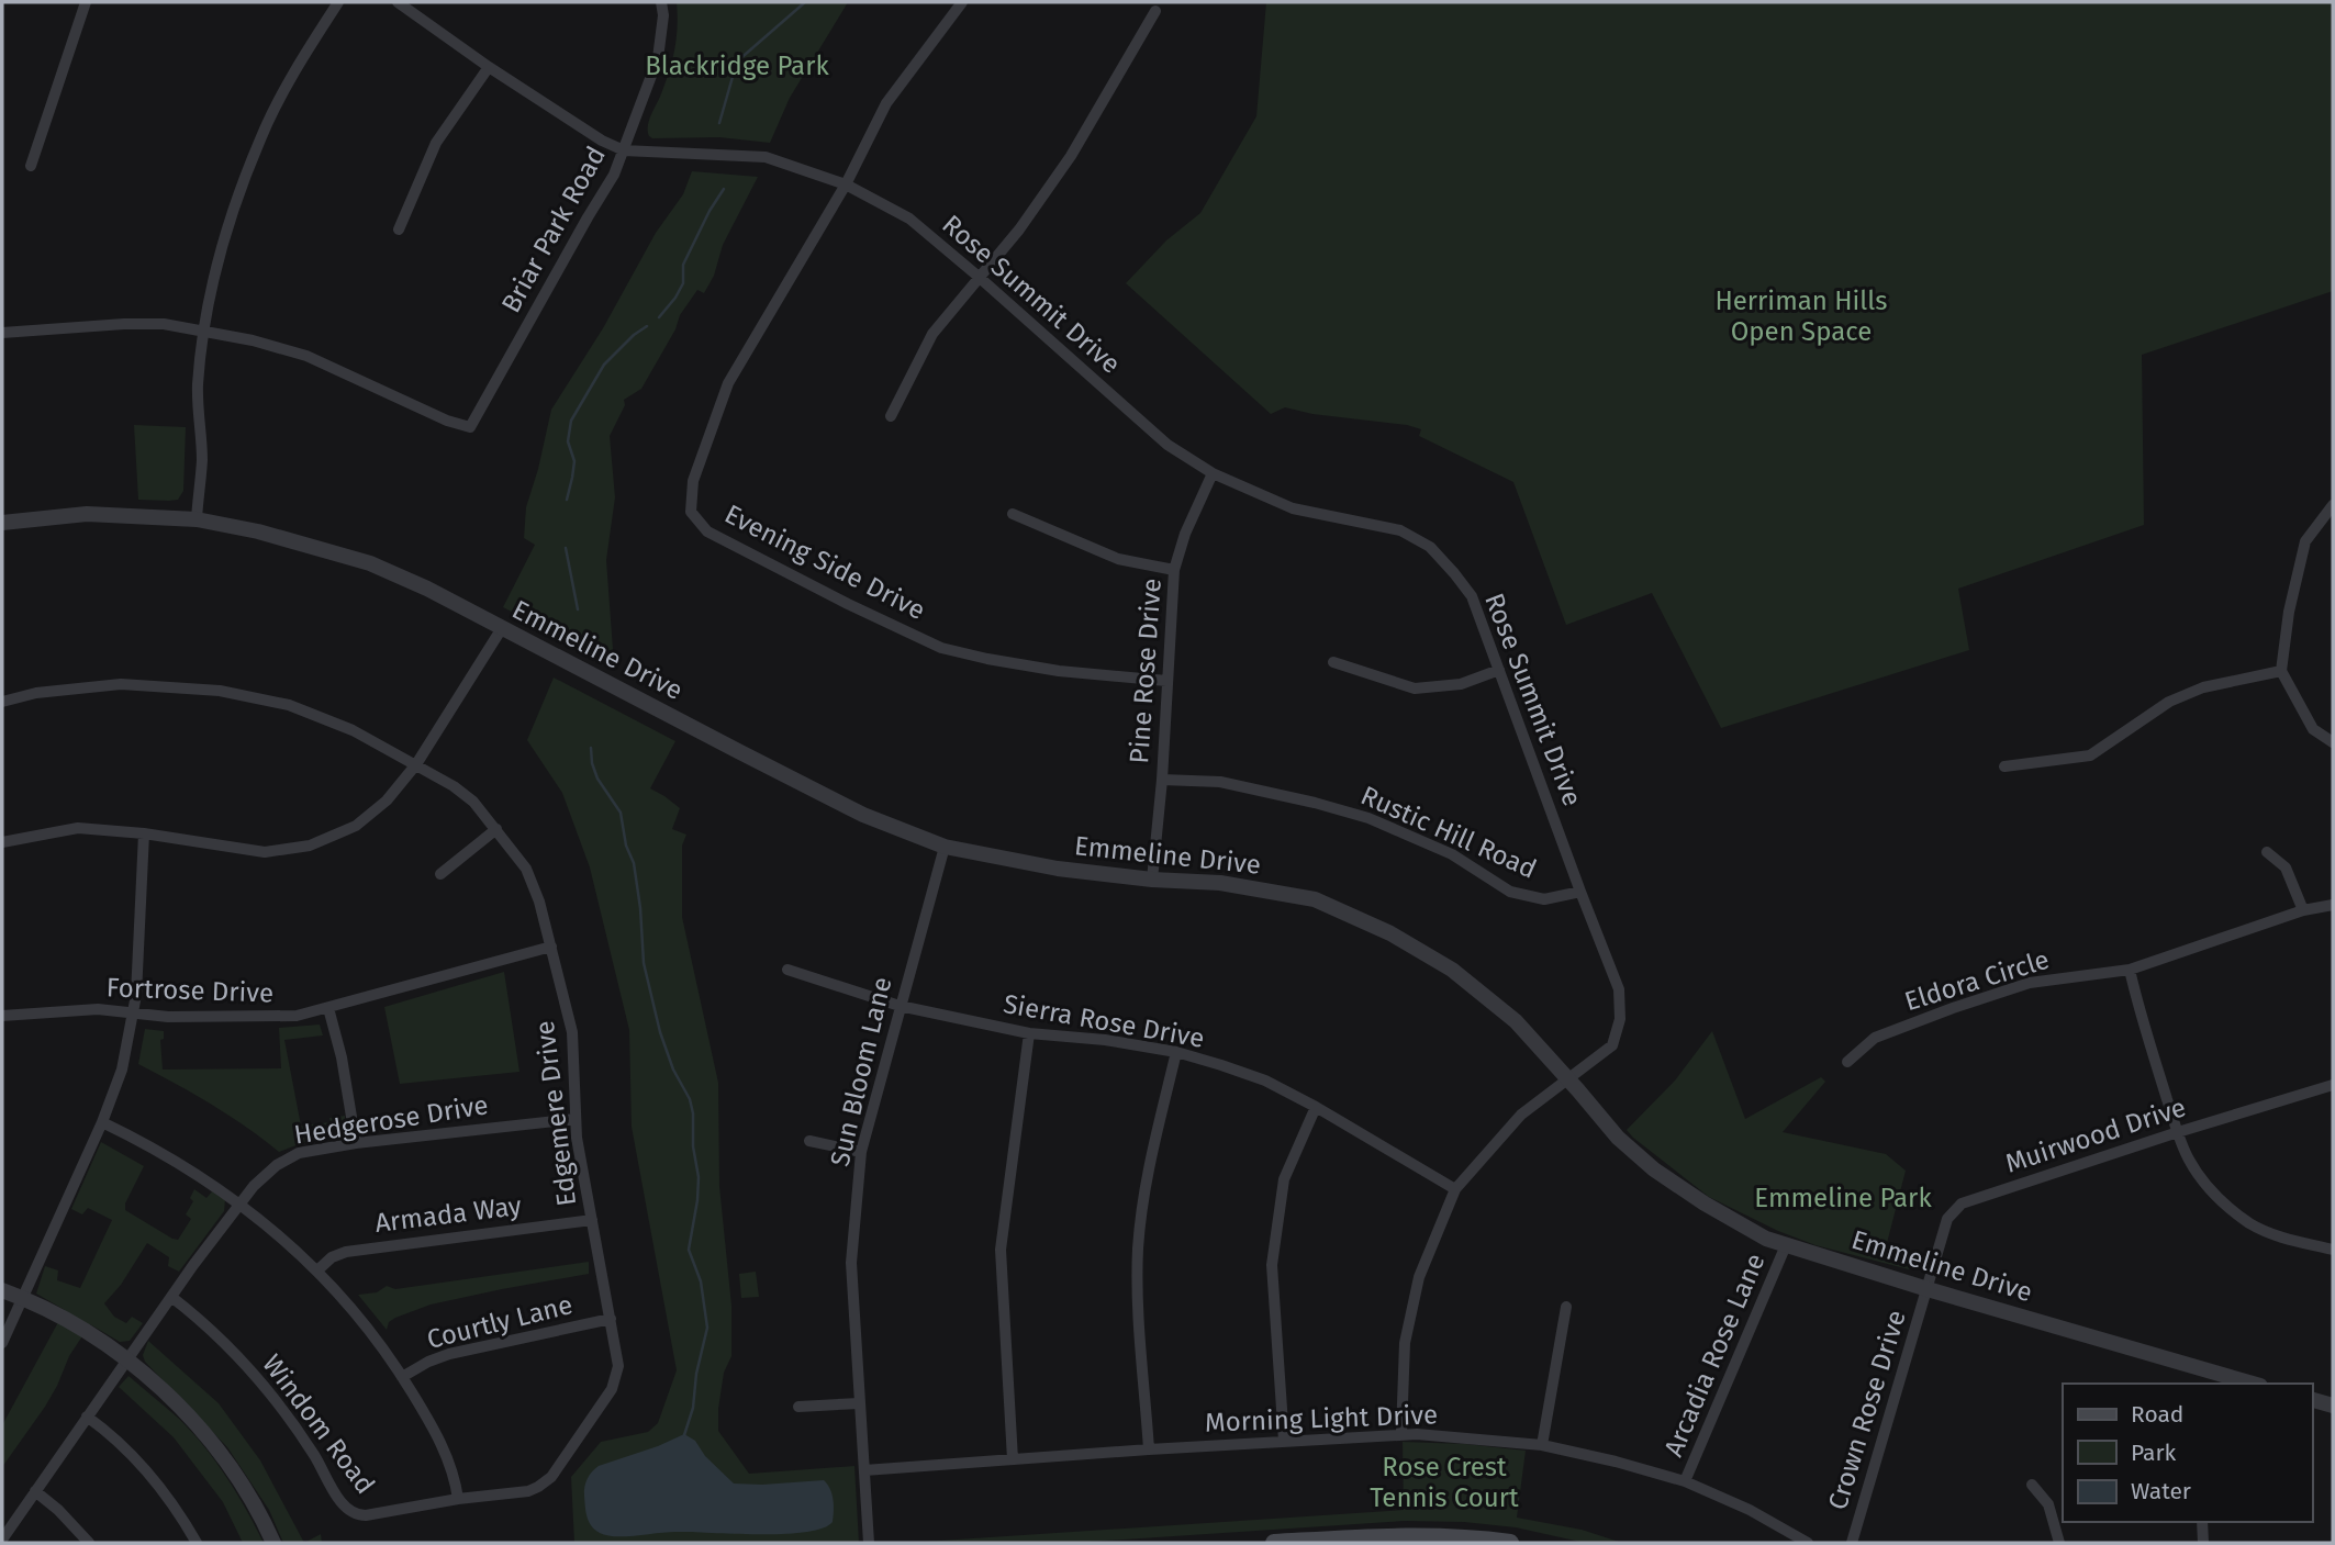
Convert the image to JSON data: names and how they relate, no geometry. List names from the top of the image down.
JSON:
{
  "streets": {
    "street": [
      "Briar Park Road",
      "Rose Summit Drive",
      "Evening Side Drive",
      "Emmeline Drive",
      "Pine Rose Drive",
      "Rustic Hill Road",
      "Eldora Circle",
      "Fortrose Drive",
      "Sierra Rose Drive",
      "Sun Bloom Lane",
      "Edgemere Drive",
      "Hedgerose Drive",
      "Muirwood Drive",
      "Armada Way",
      "Courtly Lane",
      "Arcadia Rose Lane",
      "Crown Rose Drive",
      "Morning Light Drive",
      "Windom Road"
    ]
  },
  "crossings": [
    ["Briar Park Road", "Rose Summit Drive"],
    ["Rose Summit Drive", "Evening Side Drive"],
    ["Rose Summit Drive", "Emmeline Drive"],
    ["Rose Summit Drive", "Pine Rose Drive"],
    ["Rose Summit Drive", "Rustic Hill Road"],
    ["Rose Summit Drive", "Sierra Rose Drive"],
    ["Rose Summit Drive", "Morning Light Drive"],
    ["Evening Side Drive", "Pine Rose Drive"],
    ["Emmeline Drive", "Pine Rose Drive"],
    ["Emmeline Drive", "Sun Bloom Lane"],
    ["Emmeline Drive", "Muirwood Drive"],
    ["Emmeline Drive", "Arcadia Rose Lane"],
    ["Emmeline Drive", "Crown Rose Drive"],
    ["Pine Rose Drive", "Rustic Hill Road"],
    ["Fortrose Drive", "Edgemere Drive"],
    ["Sierra Rose Drive", "Sun Bloom Lane"],
    ["Sun Bloom Lane", "Morning Light Drive"],
    ["Edgemere Drive", "Hedgerose Drive"],
    ["Edgemere Drive", "Armada Way"],
    ["Edgemere Drive", "Courtly Lane"],
    ["Edgemere Drive", "Windom Road"],
    ["Hedgerose Drive", "Windom Road"],
    ["Muirwood Drive", "Crown Rose Drive"],
    ["Arcadia Rose Lane", "Morning Light Drive"]
  ],
  "parks": [
    "Blackridge Park",
    "Herriman Hills Open Space",
    "Emmeline Park",
    "Rose Crest Tennis Court"
  ],
  "legend": ["Road", "Park", "Water"]
}
